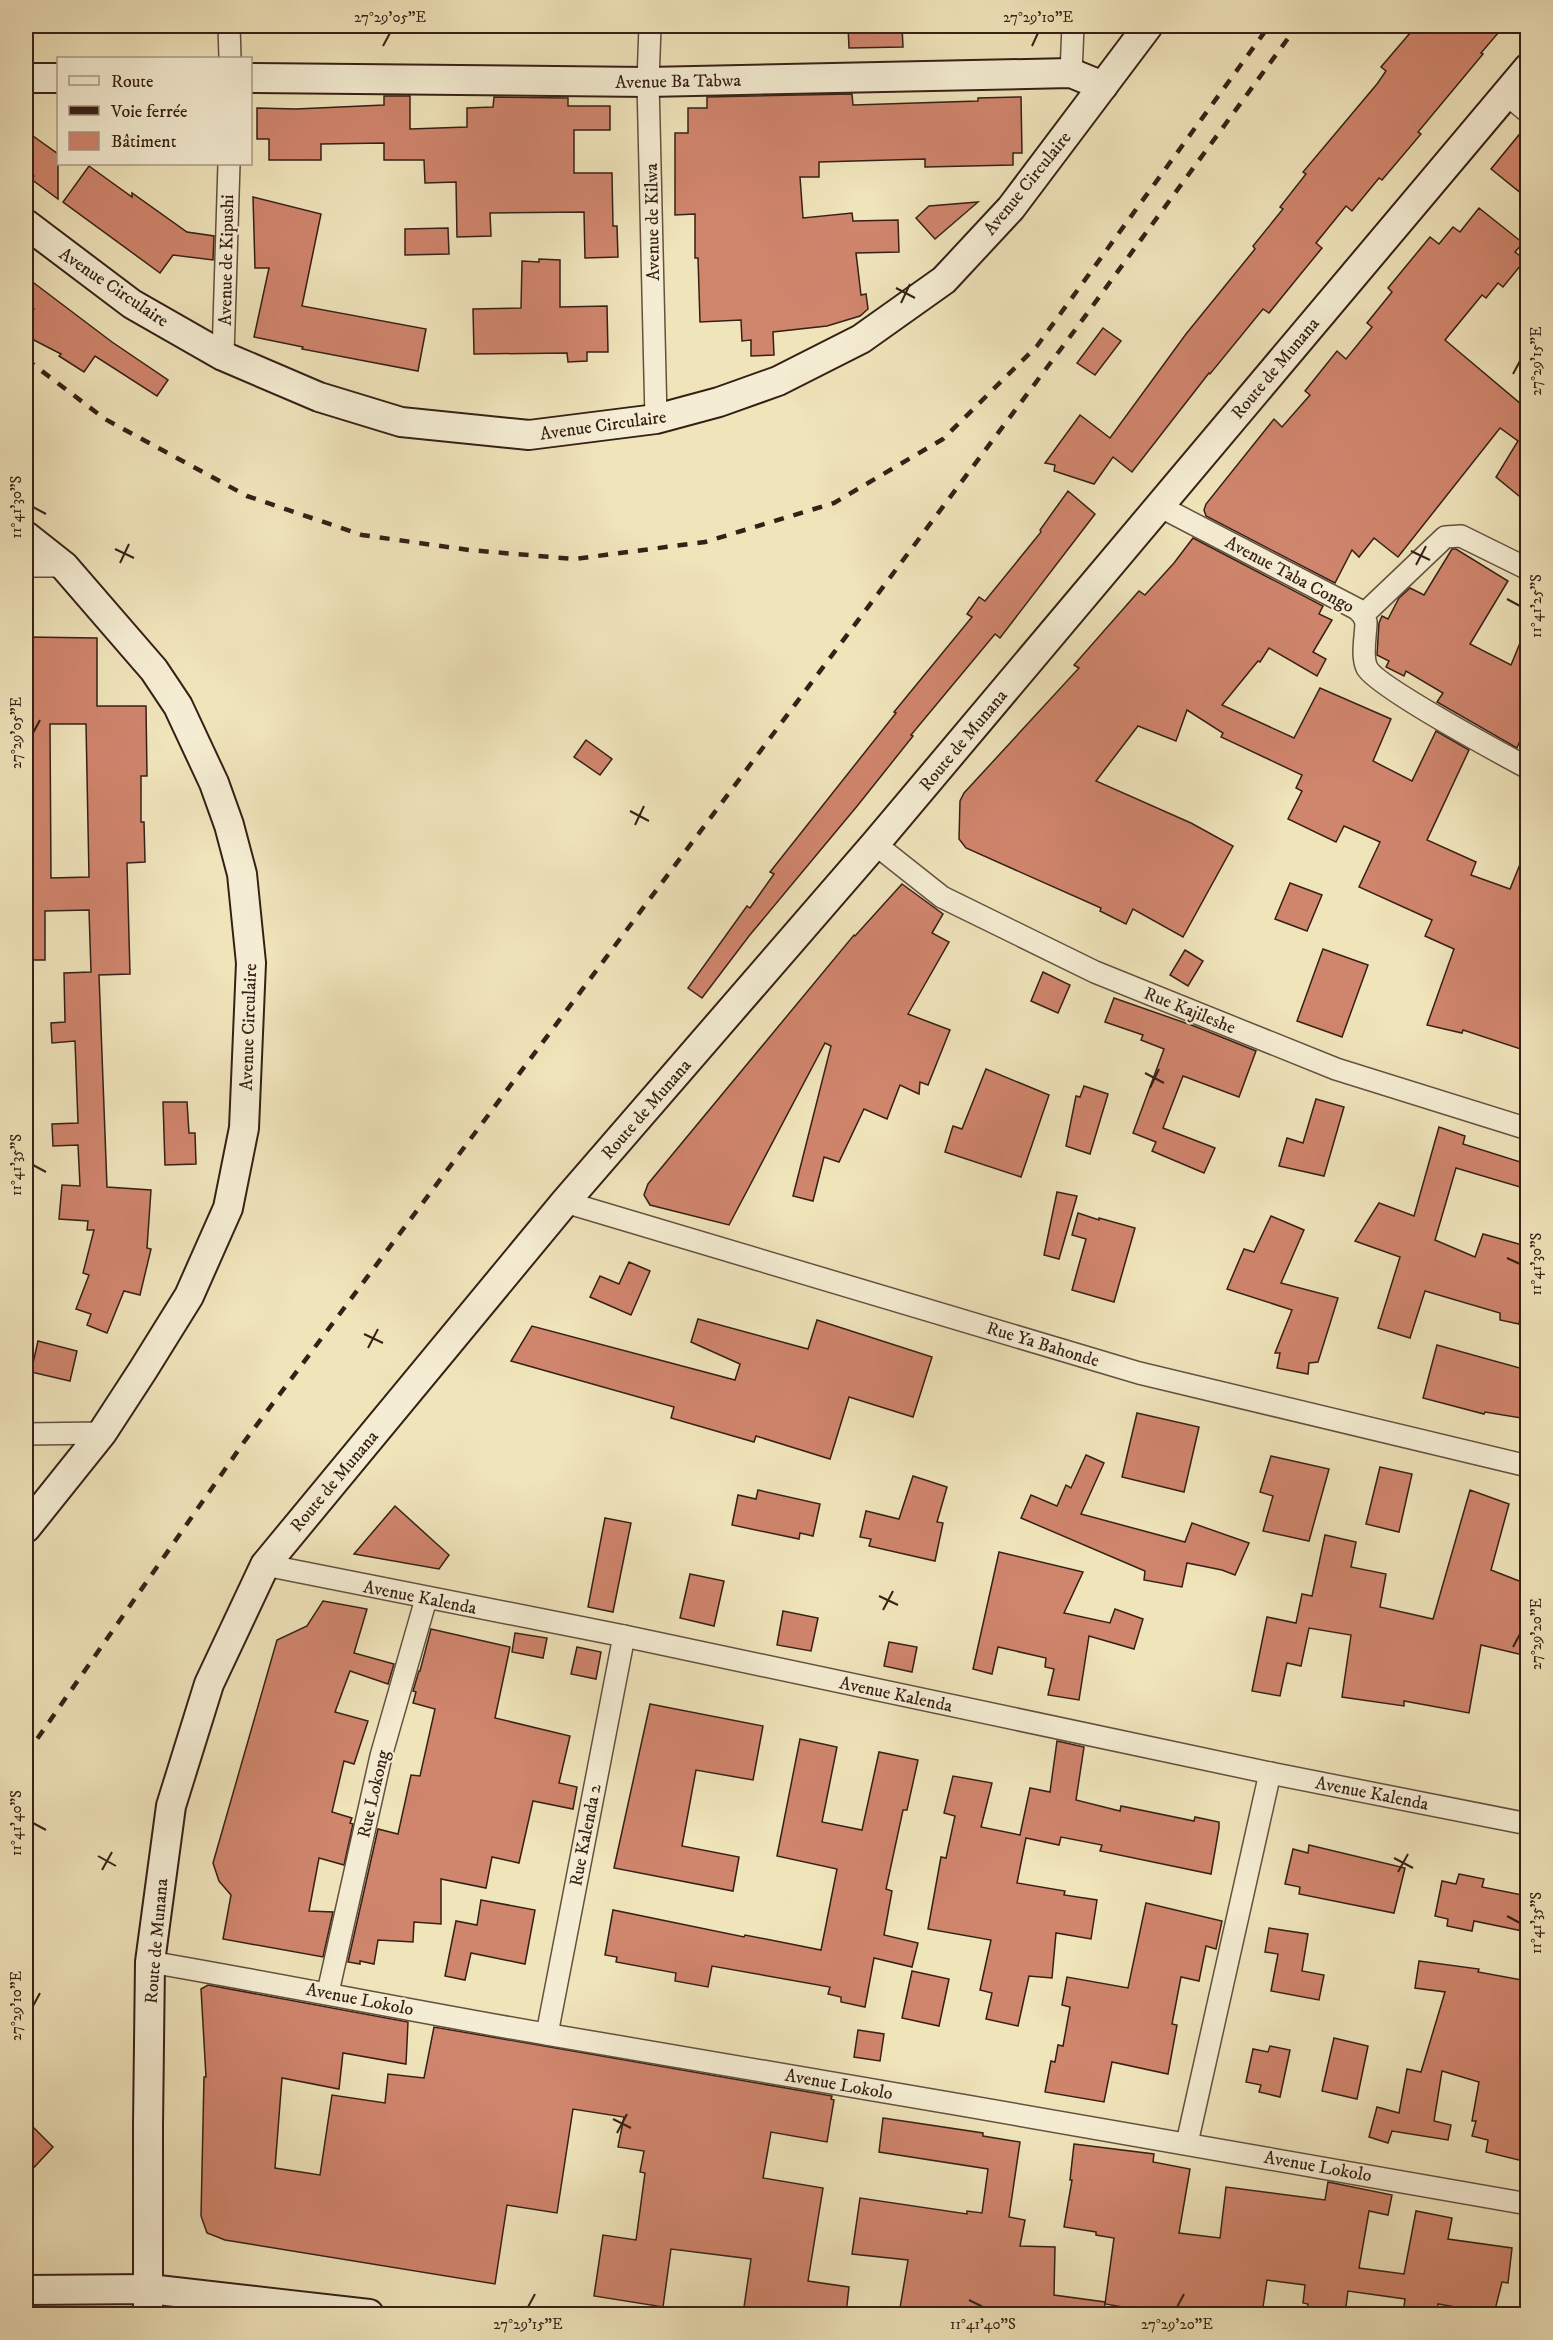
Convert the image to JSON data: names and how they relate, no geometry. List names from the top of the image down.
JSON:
{
  "streets": {
    "street": [
      "Avenue Ba Tabwa",
      "Avenue Circulaire",
      "Avenue de Kilwa",
      "Avenue de Kipushi",
      "Route de Munana",
      "Avenue Taba Congo",
      "Rue Kajileshe",
      "Rue Ya Bahonde",
      "Avenue Kalenda",
      "Rue Lokong",
      "Rue Kalenda 2",
      "Avenue Lokolo"
    ]
  },
  "crossings": [
    ["Avenue Ba Tabwa", "Avenue Circulaire"],
    ["Avenue Ba Tabwa", "Avenue de Kilwa"],
    ["Avenue Circulaire", "Avenue de Kilwa"],
    ["Avenue Circulaire", "Avenue de Kipushi"],
    ["Route de Munana", "Avenue Taba Congo"],
    ["Route de Munana", "Rue Kajileshe"],
    ["Route de Munana", "Rue Ya Bahonde"],
    ["Route de Munana", "Avenue Kalenda"],
    ["Route de Munana", "Avenue Lokolo"],
    ["Avenue Kalenda", "Rue Lokong"],
    ["Avenue Kalenda", "Rue Kalenda 2"],
    ["Rue Lokong", "Avenue Lokolo"],
    ["Rue Kalenda 2", "Avenue Lokolo"]
  ],
  "legend": ["Route", "Voie ferrée", "Bâtiment"],
  "coordinates": [
    "27°29'05\"E",
    "27°29'10\"E",
    "27°29'15\"E",
    "11°41'30\"S",
    "11°41'25\"S",
    "11°41'35\"S",
    "27°29'20\"E",
    "11°41'40\"S"
  ]
}
